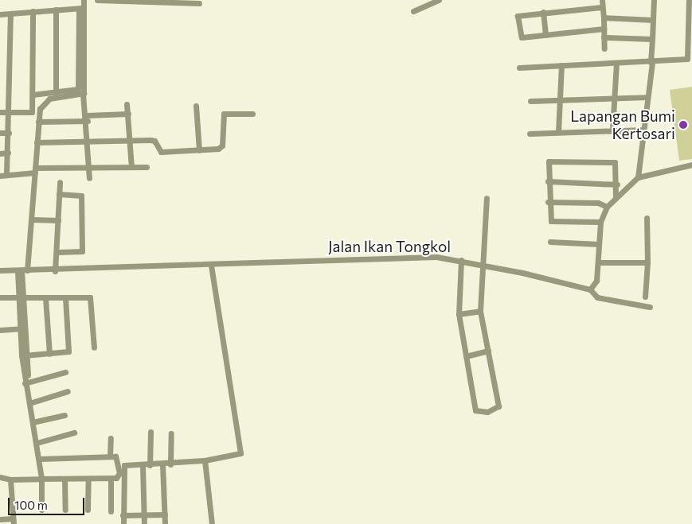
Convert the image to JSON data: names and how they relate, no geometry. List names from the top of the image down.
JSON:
{
  "streets": {
    "street": ["Jalan Ikan Tongkol"]
  },
  "places": ["Lapangan Bumi Kertosari"],
  "scale_bar": "100 m"
}
